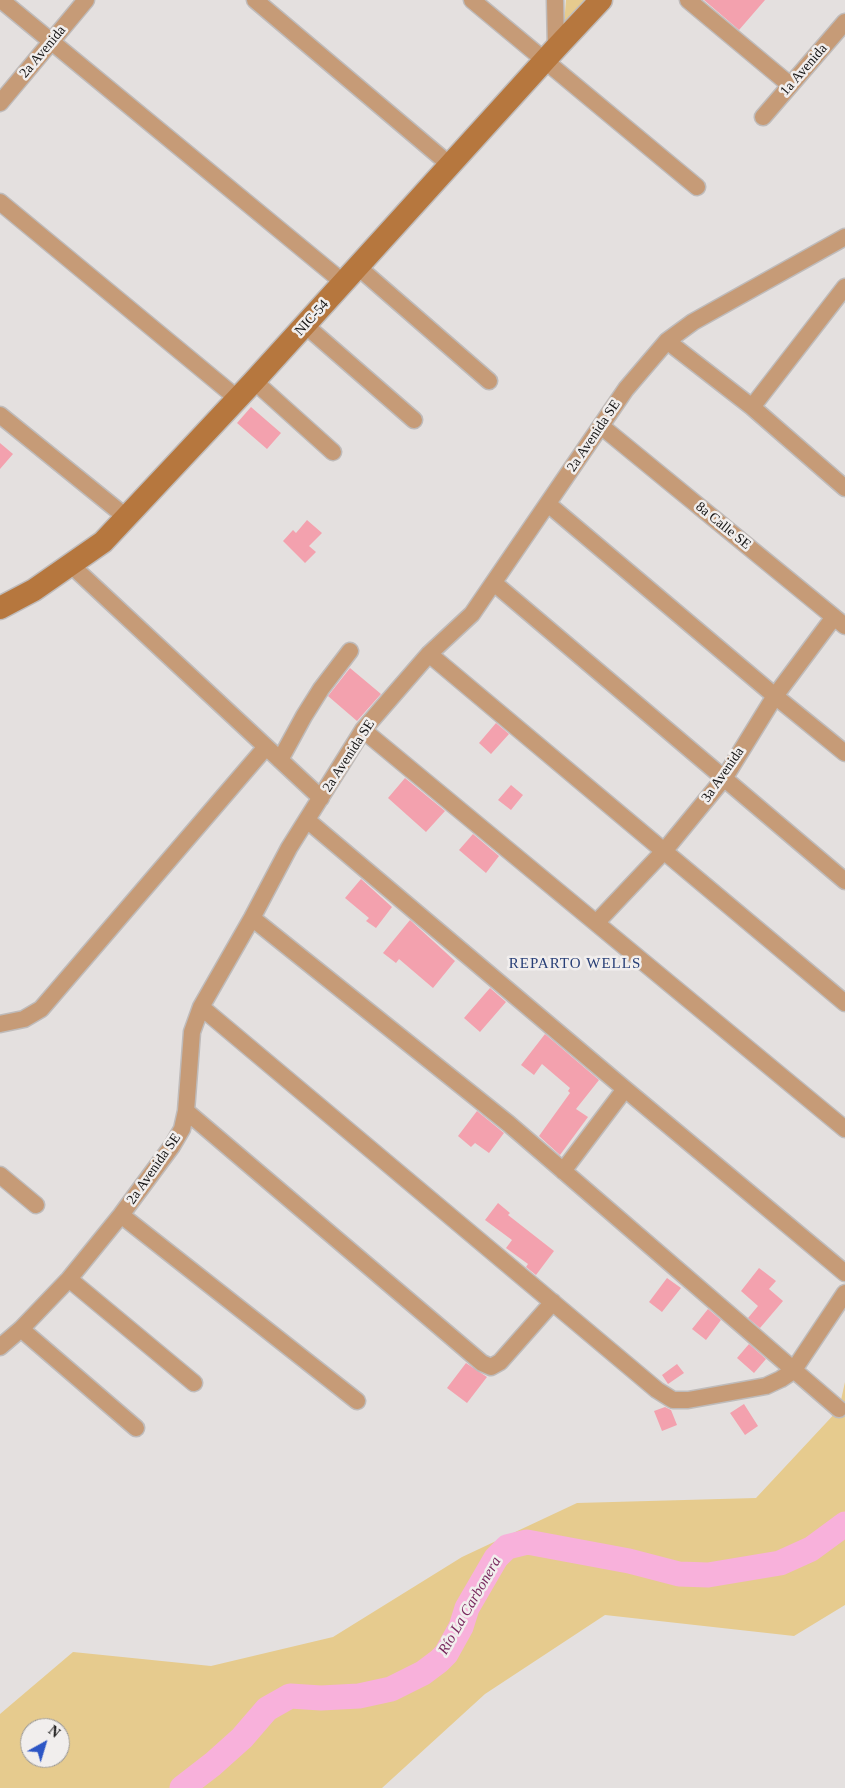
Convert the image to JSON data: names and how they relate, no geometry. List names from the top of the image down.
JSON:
{
  "streets": {
    "main road": ["NIC-54"],
    "street": [
      "2a Avenida",
      "1a Avenida",
      "2a Avenida SE",
      "8a Calle SE",
      "3a Avenida"
    ]
  },
  "crossings": [
    ["2a Avenida SE", "8a Calle SE"],
    ["8a Calle SE", "3a Avenida"]
  ],
  "districts": ["REPARTO WELLS"],
  "water": ["Río La Carbonera"],
  "north": "top right"
}
